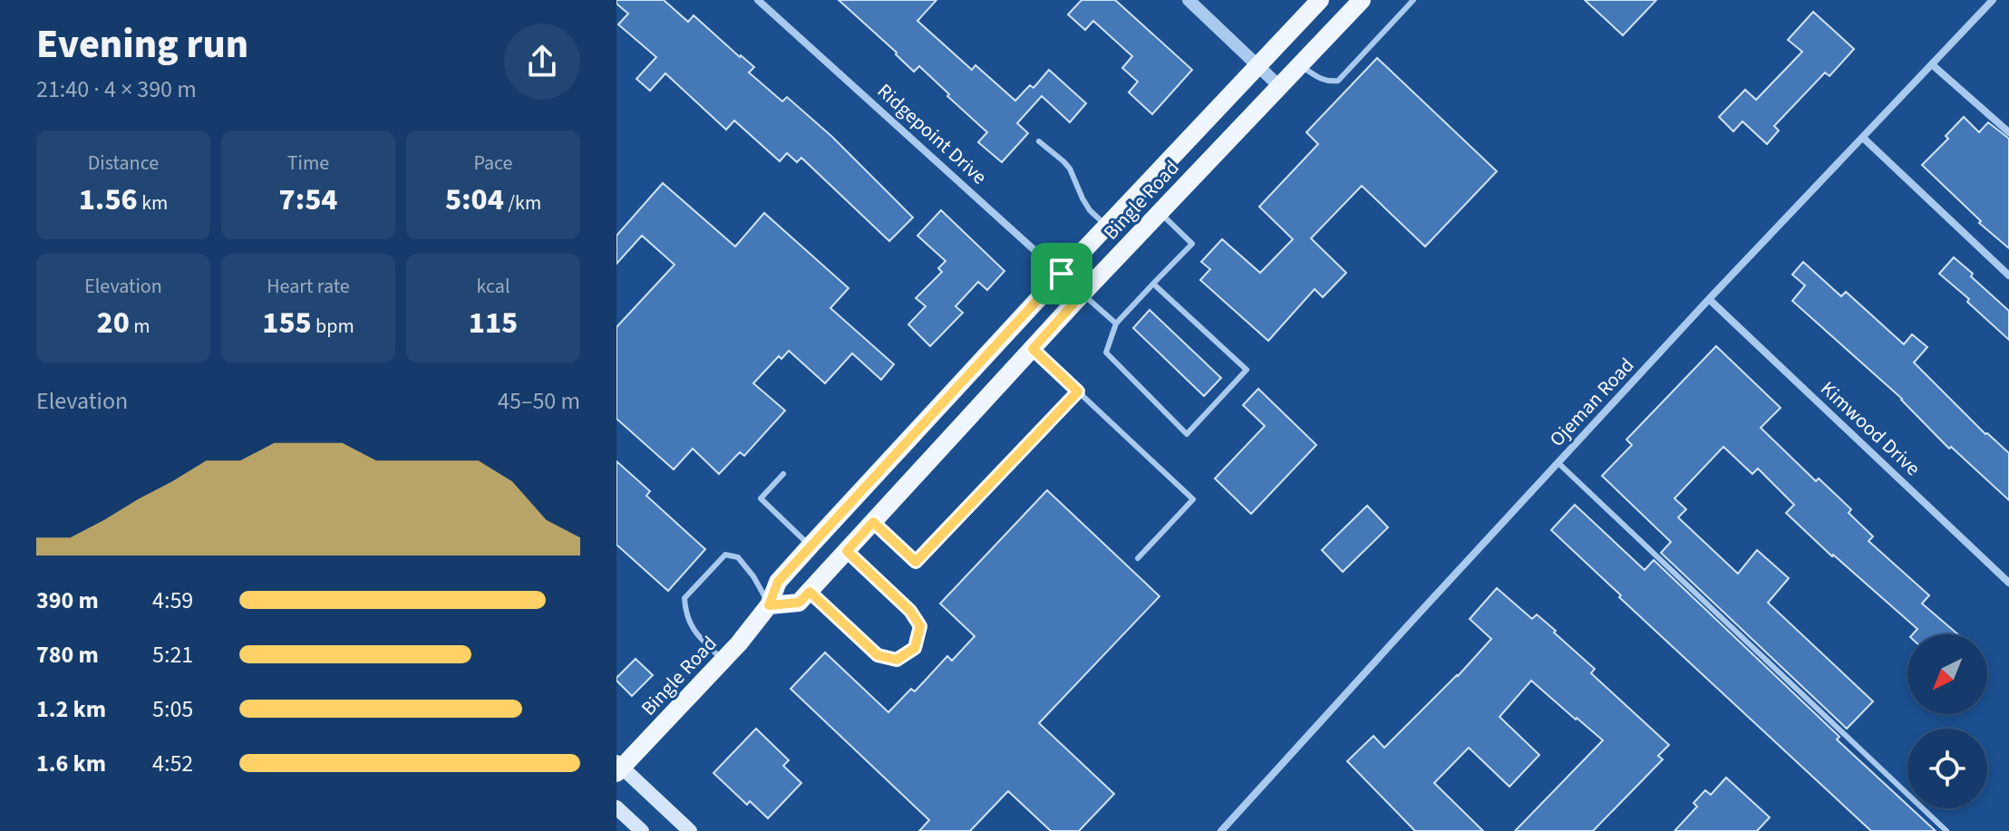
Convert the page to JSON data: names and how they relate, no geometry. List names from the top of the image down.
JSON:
{
  "streets": {
    "main road": ["Bingle Road"],
    "street": ["Ridgepoint Drive", "Ojeman Road", "Kimwood Drive"]
  },
  "crossings": [
    ["Ridgepoint Drive", "Bingle Road"],
    ["Ojeman Road", "Kimwood Drive"]
  ],
  "north": "bottom left",
  "page": {
    "heading": ["Evening run", "21:40 · 4 × 390 m"],
    "stats": [
      ["Distance", "1.56 km"],
      ["Time", "7:54"],
      ["Pace", "5:04 /km"],
      ["Elevation", "20 m"],
      ["Heart rate", "155 bpm"],
      ["kcal", "115"]
    ],
    "chart": ["Elevation", "45–50 m"],
    "list": [
      {
        "name": "390 m",
        "note": "4:59"
      },
      {
        "name": "780 m",
        "note": "5:21"
      },
      {
        "name": "1.2 km",
        "note": "5:05"
      },
      {
        "name": "1.6 km",
        "note": "4:52"
      }
    ]
  }
}
